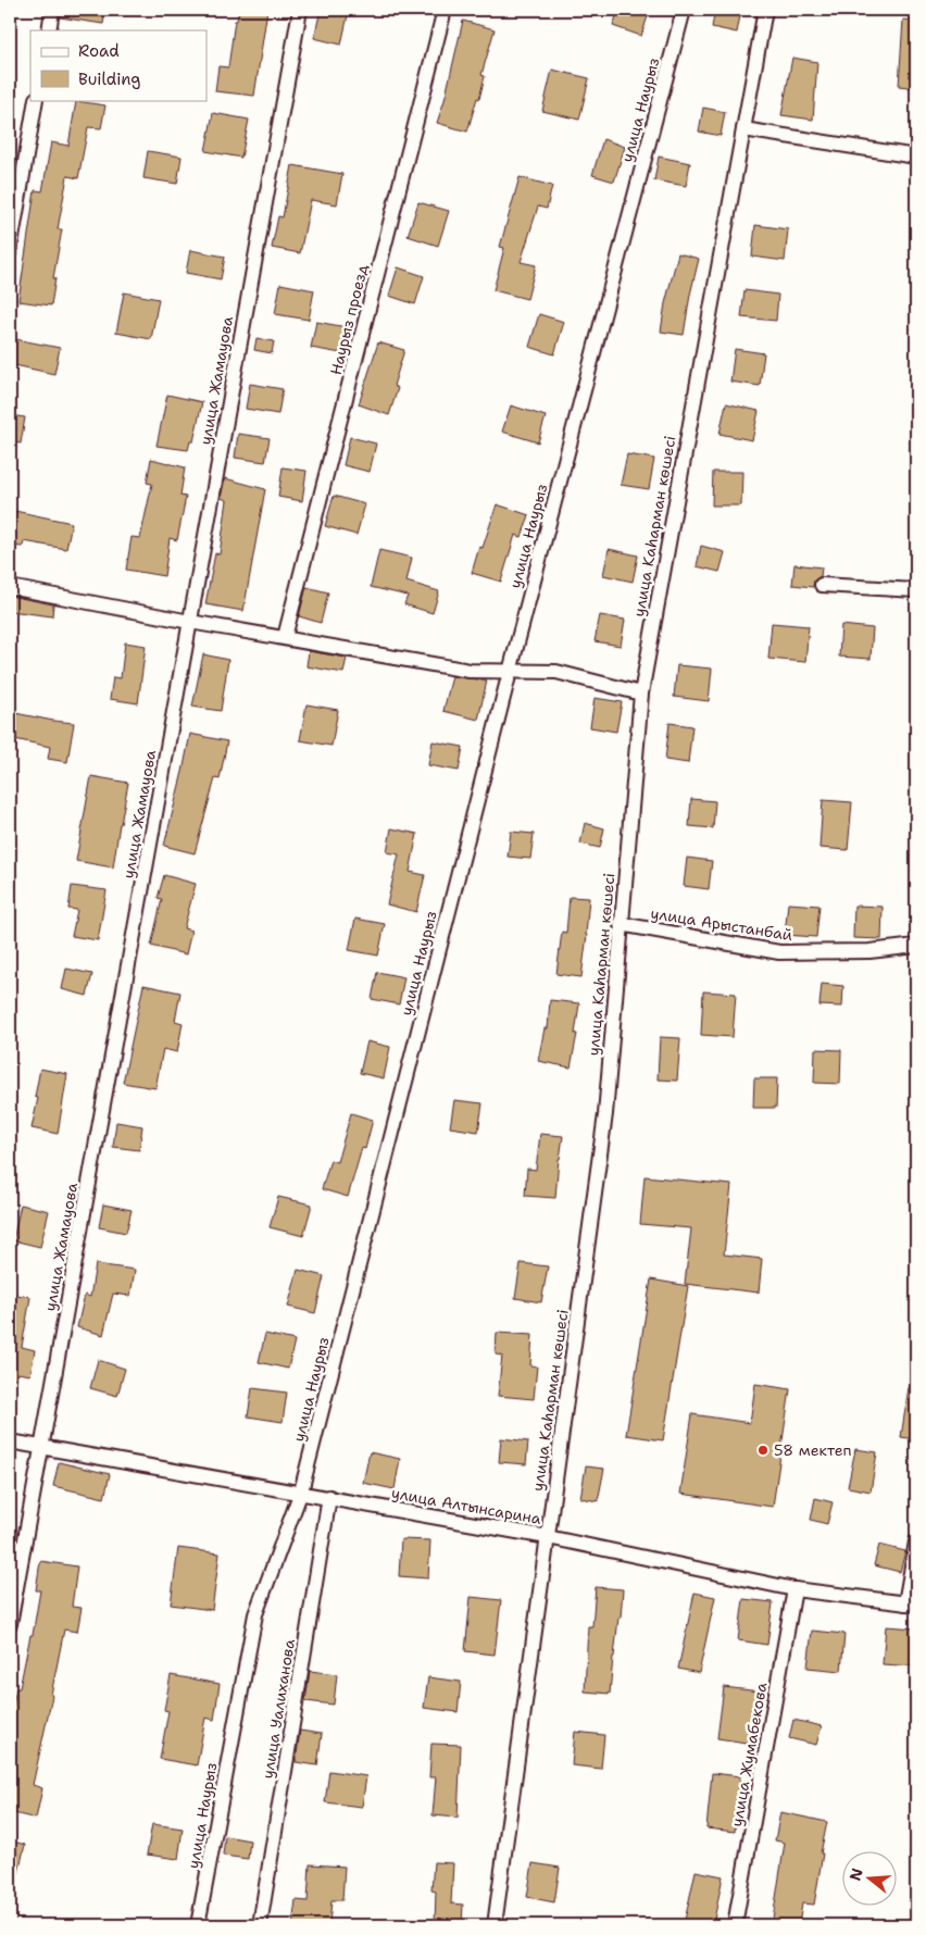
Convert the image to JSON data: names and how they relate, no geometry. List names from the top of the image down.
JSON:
{
  "streets": {
    "street": [
      "улица Наурыз",
      "Наурыз проезд",
      "улица Жамауова",
      "улица Каһарман көшесі",
      "улица Арыстанбай",
      "улица Алтынсарина",
      "улица Уалиханова",
      "улица Жумабекова"
    ]
  },
  "crossings": [
    ["улица Наурыз", "улица Алтынсарина"],
    ["улица Жамауова", "улица Алтынсарина"],
    ["улица Каһарман көшесі", "улица Арыстанбай"],
    ["улица Каһарман көшесі", "улица Алтынсарина"],
    ["улица Алтынсарина", "улица Уалиханова"],
    ["улица Алтынсарина", "улица Жумабекова"]
  ],
  "places": ["58 мектеп"],
  "legend": ["Road", "Building"],
  "north": "left"
}
